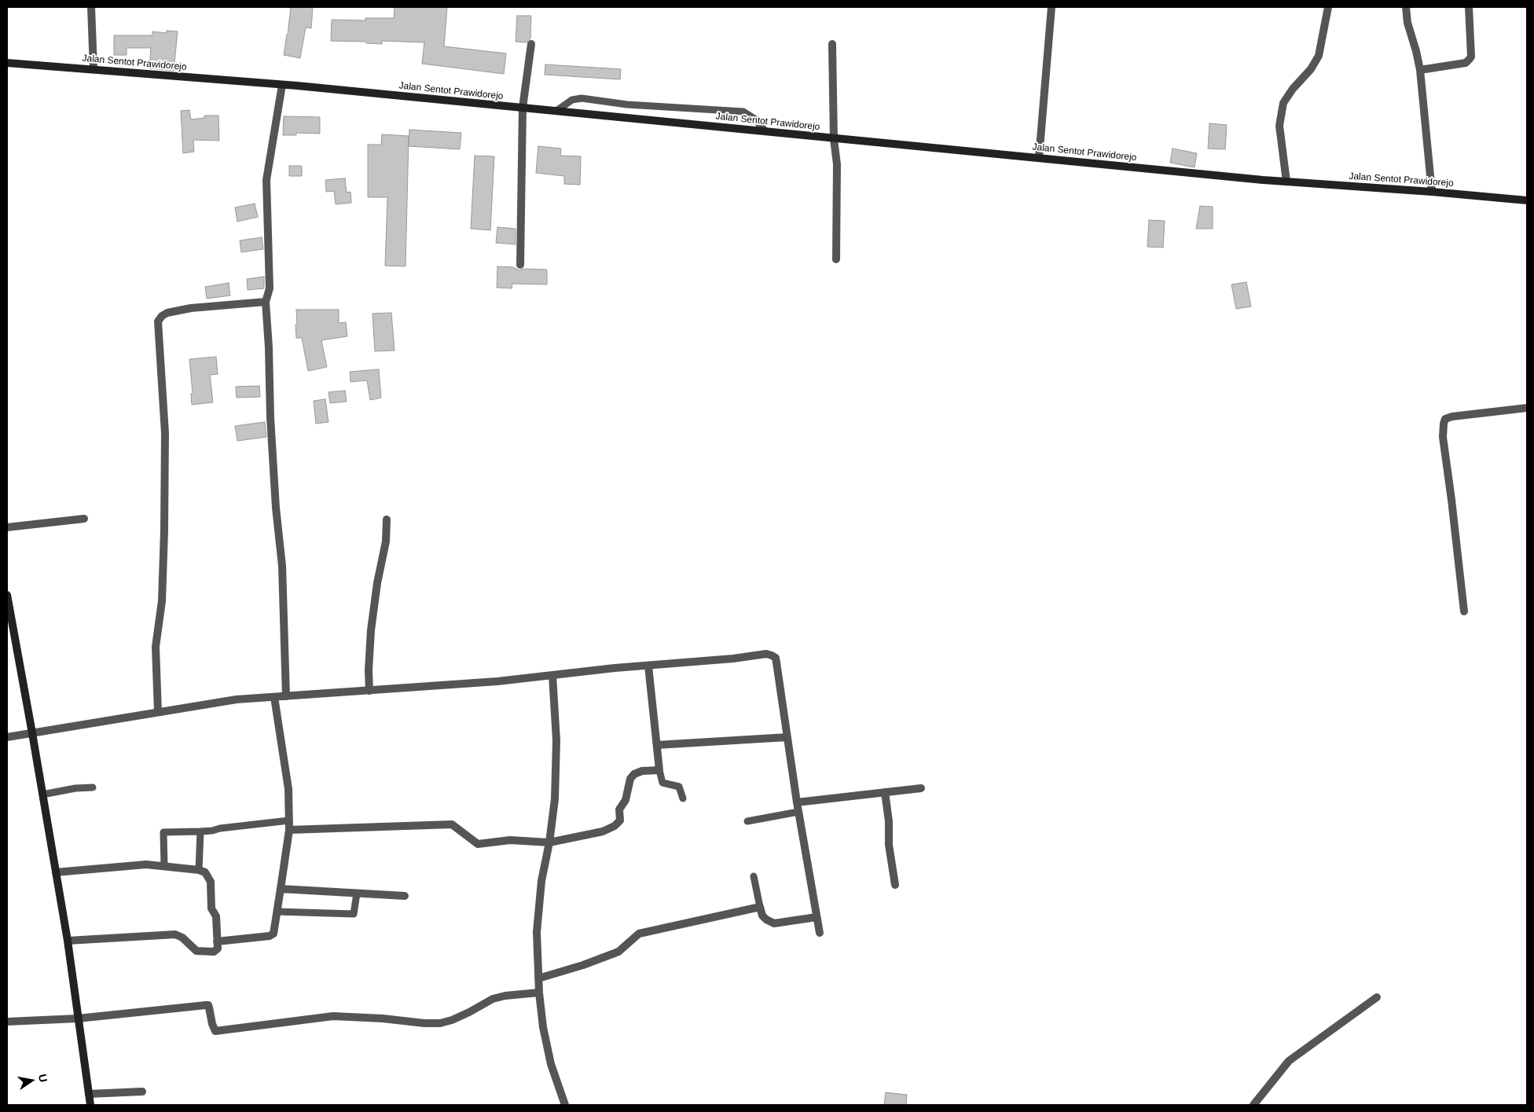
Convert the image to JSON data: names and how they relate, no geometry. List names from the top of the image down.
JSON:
{
  "streets": {
    "main road": ["Jalan Sentot Prawidorejo"]
  },
  "north": "right"
}
